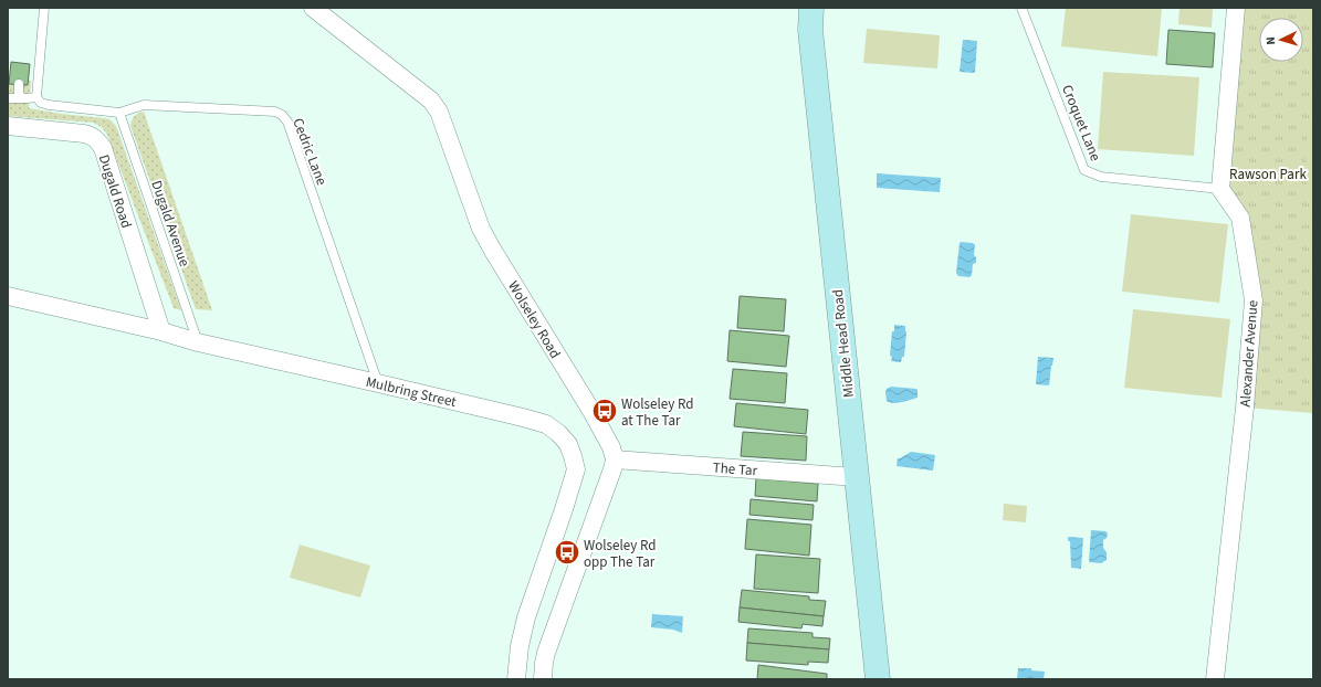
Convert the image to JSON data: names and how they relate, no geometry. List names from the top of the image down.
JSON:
{
  "streets": {
    "street": [
      "Dugald Road",
      "Wolseley Road",
      "Middle Head Road",
      "Alexander Avenue",
      "Mulbring Street",
      "The Tar"
    ],
    "lane": ["Croquet Lane", "Cedric Lane", "Dugald Avenue"]
  },
  "crossings": [
    ["Croquet Lane", "Alexander Avenue"],
    ["Cedric Lane", "Dugald Avenue"],
    ["Cedric Lane", "Mulbring Street"],
    ["Dugald Road", "Mulbring Street"],
    ["Dugald Avenue", "Mulbring Street"],
    ["Wolseley Road", "The Tar"],
    ["Middle Head Road", "The Tar"]
  ],
  "parks": ["Rawson Park"],
  "places": {
    "bus stop": ["Wolseley Rd at The Tar", "Wolseley Rd opp The Tar"]
  },
  "north": "left"
}
